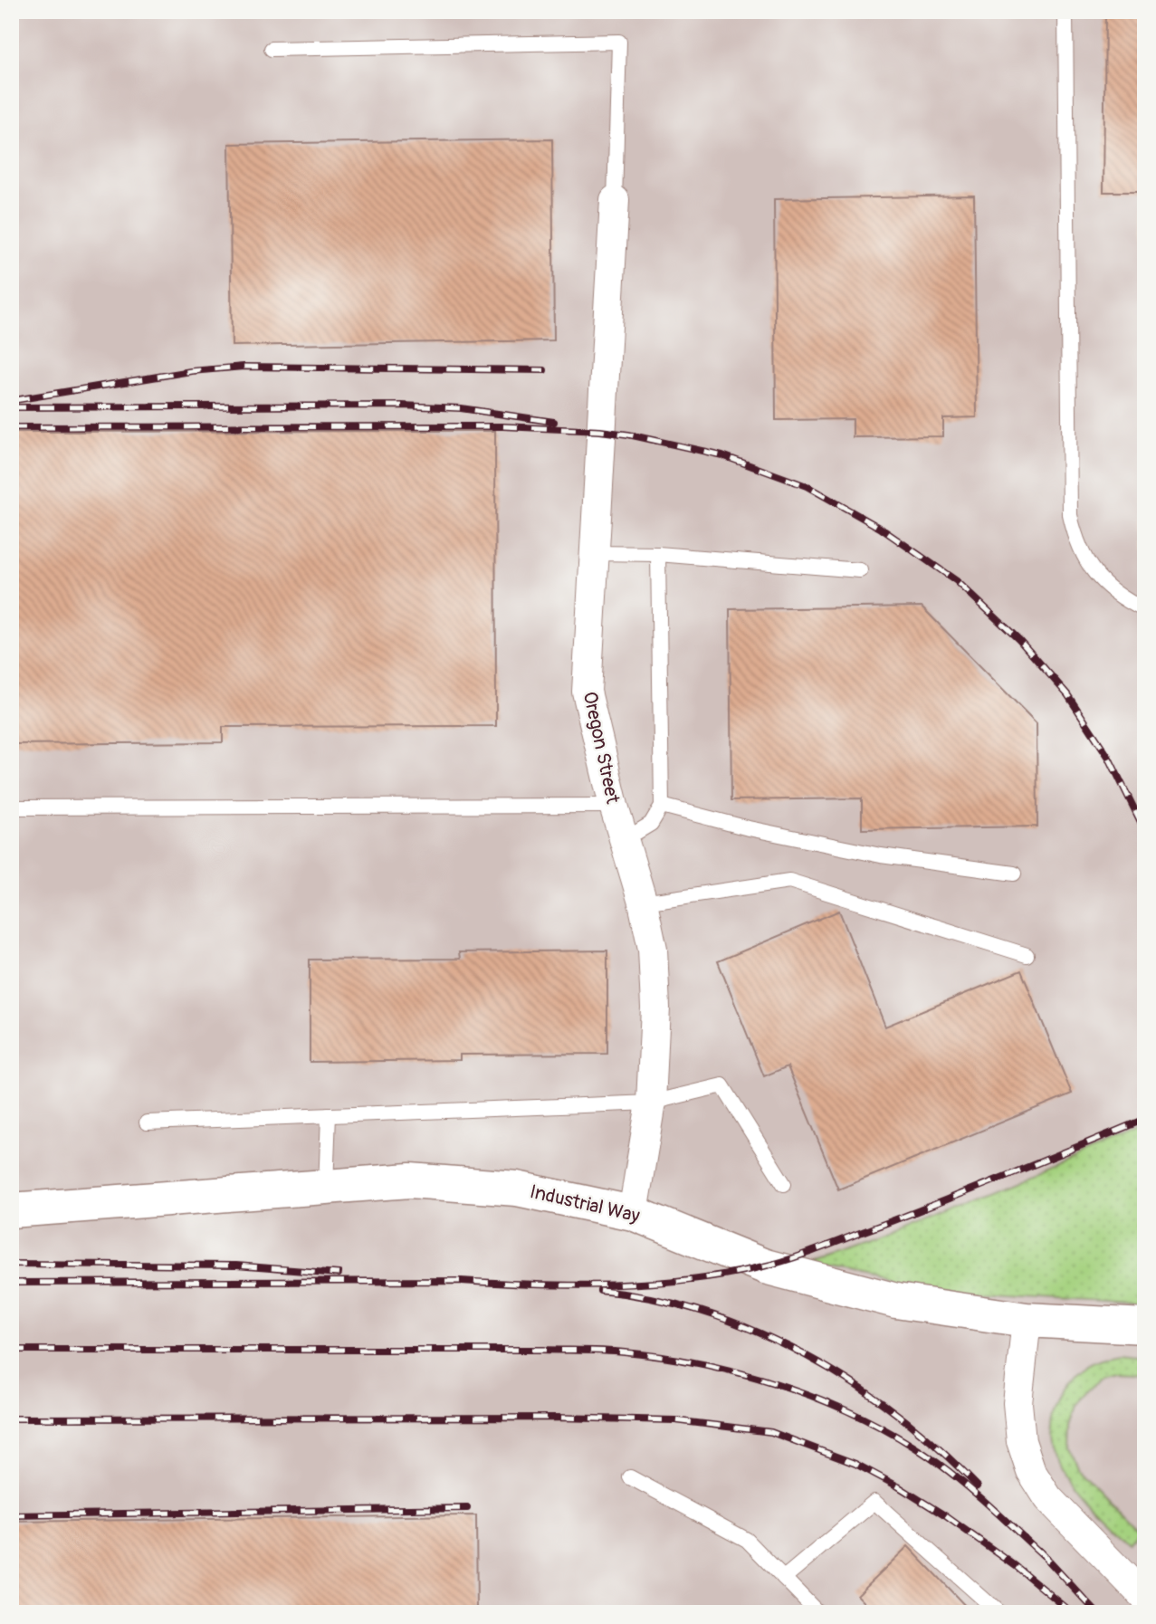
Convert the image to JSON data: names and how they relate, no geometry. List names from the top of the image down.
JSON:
{
  "streets": {
    "street": ["Oregon Street", "Industrial Way"]
  },
  "crossings": [
    ["Oregon Street", "Industrial Way"]
  ]
}
